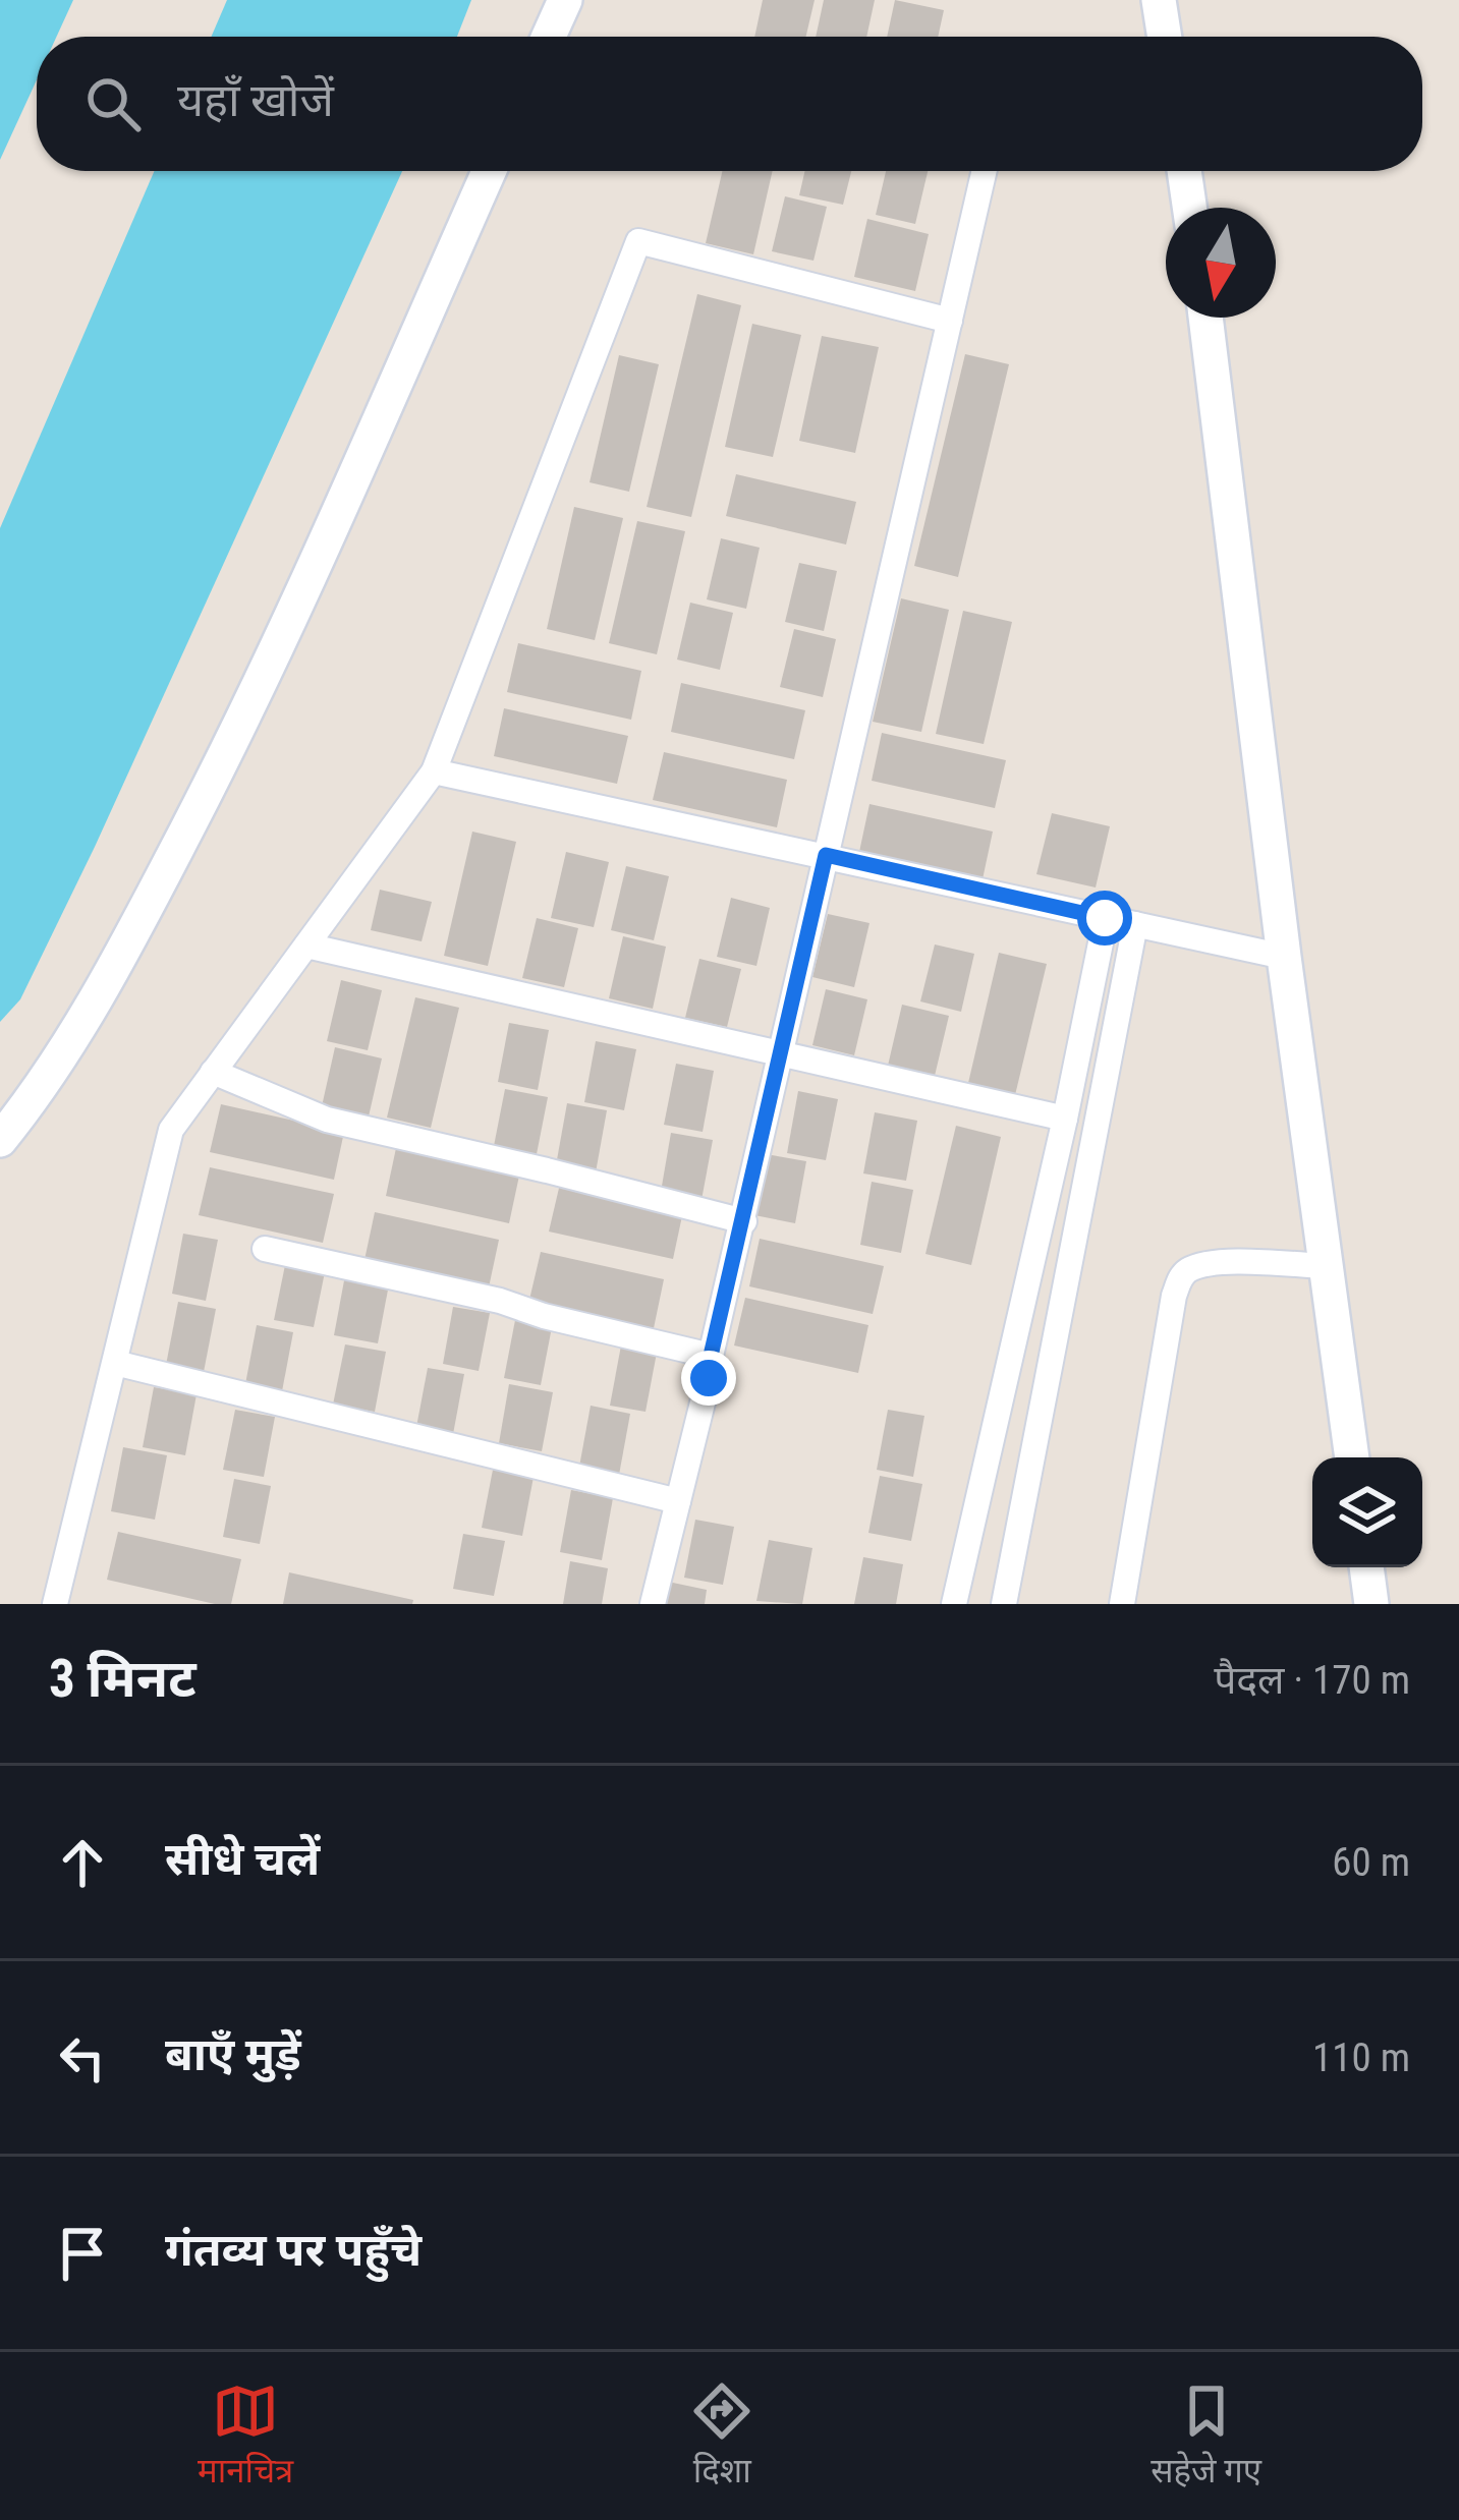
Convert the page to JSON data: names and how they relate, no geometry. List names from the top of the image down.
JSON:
{
  "north": "bottom",
  "page": {
    "search": "यहाँ खोजें",
    "heading": ["3 मिनट", "पैदल · 170 m"],
    "list": [
      ["सीधे चलें", "60 m"],
      ["बाएँ मुड़ें", "110 m"],
      "गंतव्य पर पहुँचे"
    ],
    "nav": ["मानचित्र", "दिशा", "सहेजे गए"]
  }
}
